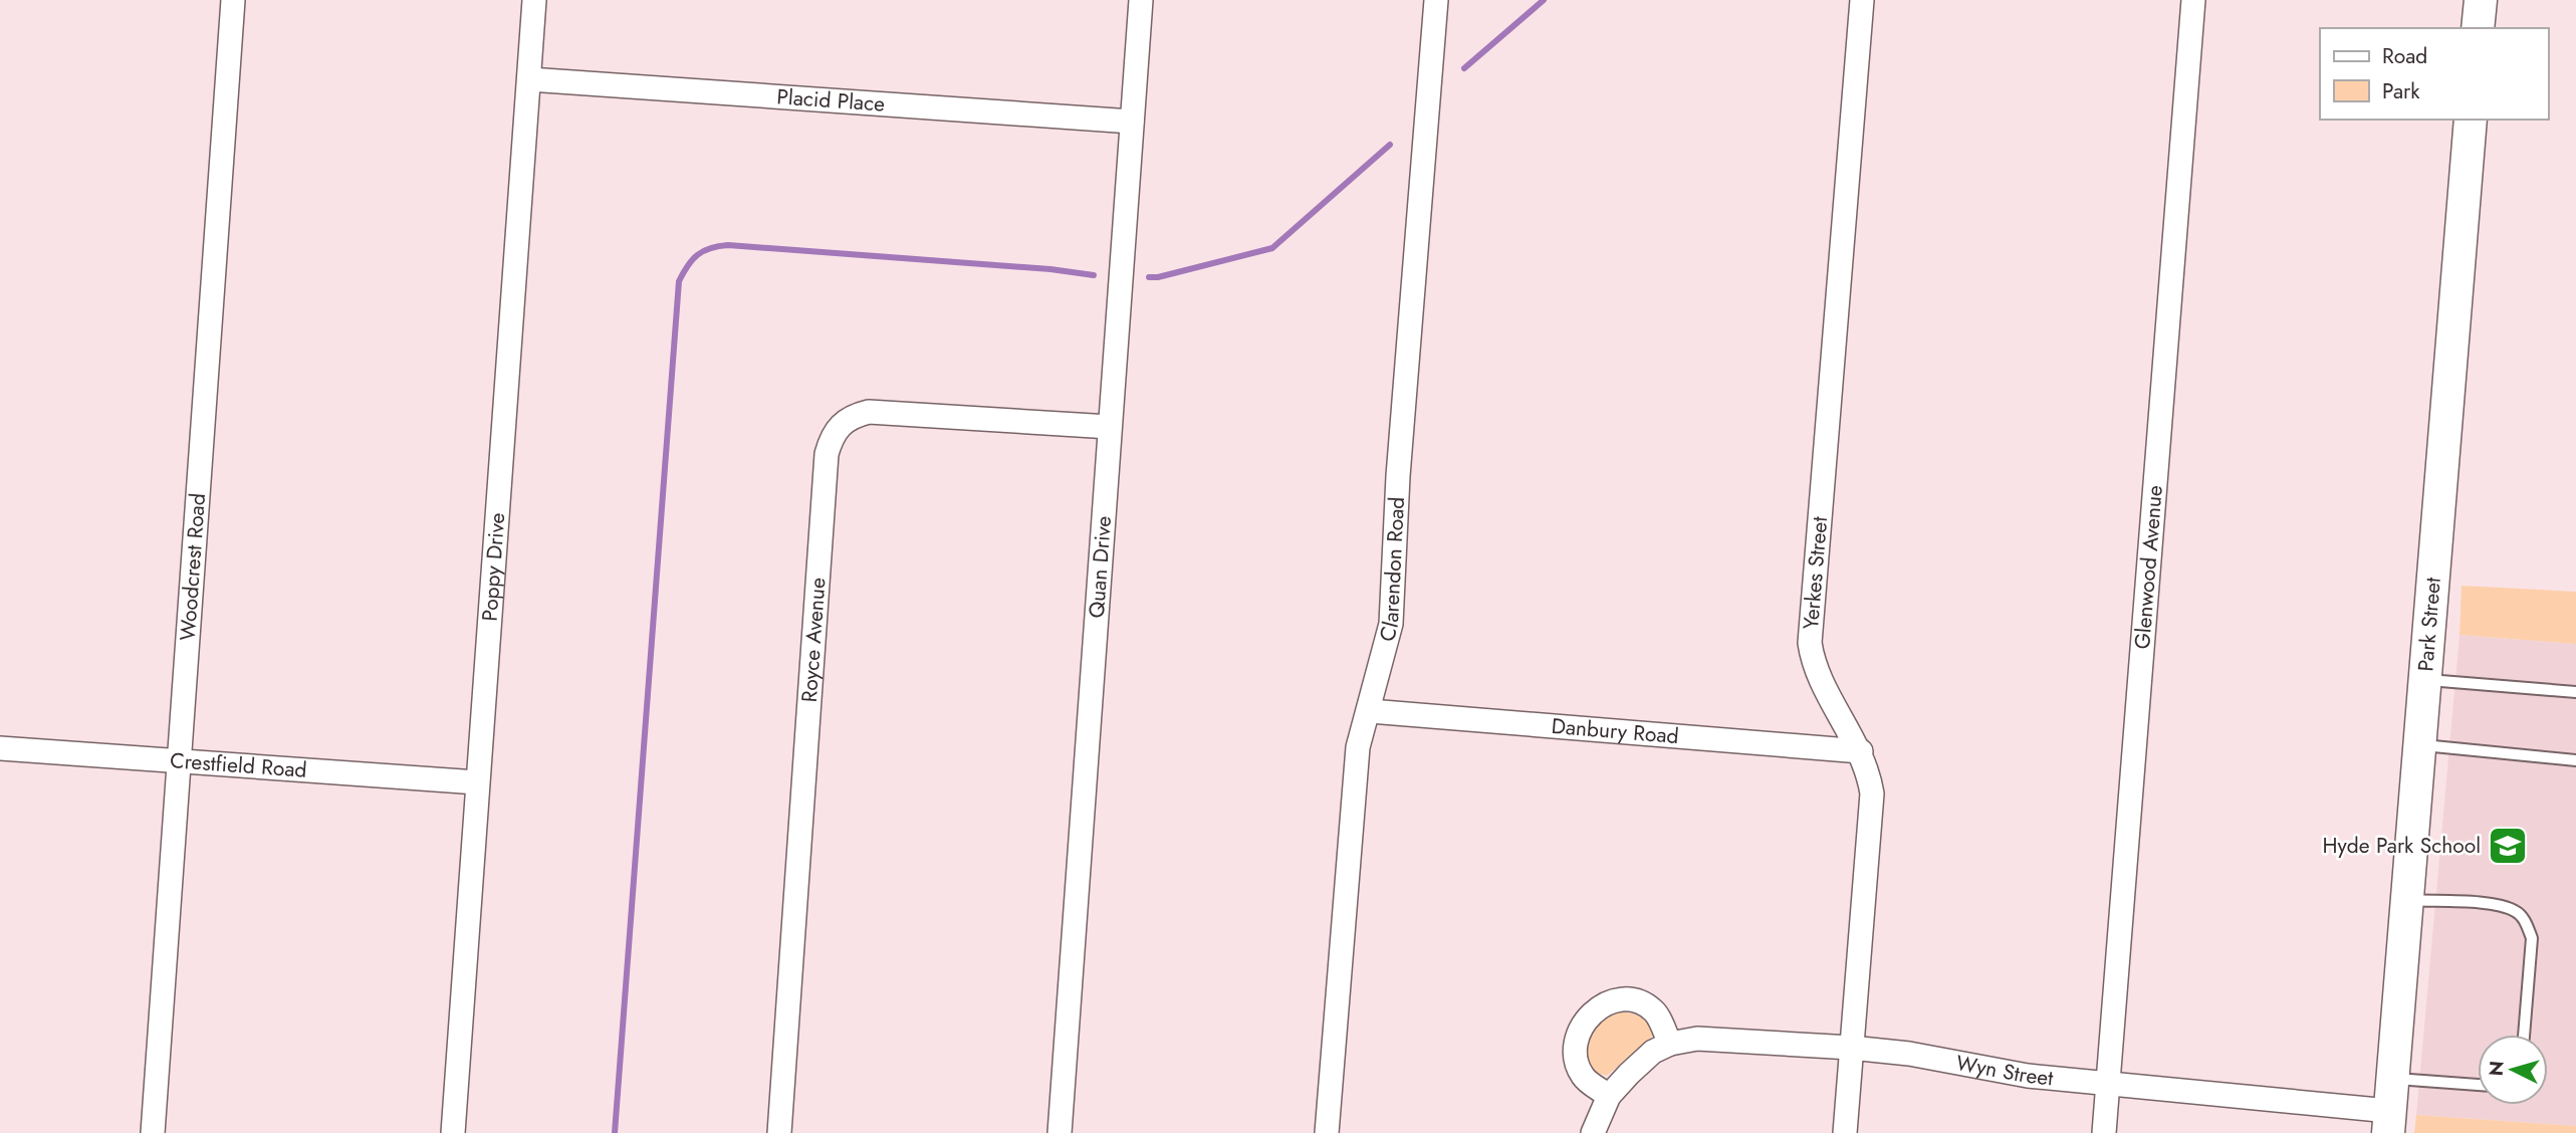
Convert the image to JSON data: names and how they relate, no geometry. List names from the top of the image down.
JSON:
{
  "streets": {
    "street": [
      "Placid Place",
      "Woodcrest Road",
      "Poppy Drive",
      "Quan Drive",
      "Glenwood Avenue",
      "Clarendon Road",
      "Yerkes Street",
      "Park Street",
      "Royce Avenue",
      "Danbury Road",
      "Crestfield Road",
      "Wyn Street"
    ]
  },
  "crossings": [
    ["Placid Place", "Poppy Drive"],
    ["Placid Place", "Quan Drive"],
    ["Woodcrest Road", "Crestfield Road"],
    ["Poppy Drive", "Crestfield Road"],
    ["Quan Drive", "Royce Avenue"],
    ["Glenwood Avenue", "Wyn Street"],
    ["Clarendon Road", "Danbury Road"],
    ["Yerkes Street", "Danbury Road"],
    ["Yerkes Street", "Wyn Street"],
    ["Park Street", "Wyn Street"]
  ],
  "places": {
    "school or university": ["Hyde Park School"]
  },
  "legend": ["Road", "Park"],
  "north": "left"
}
